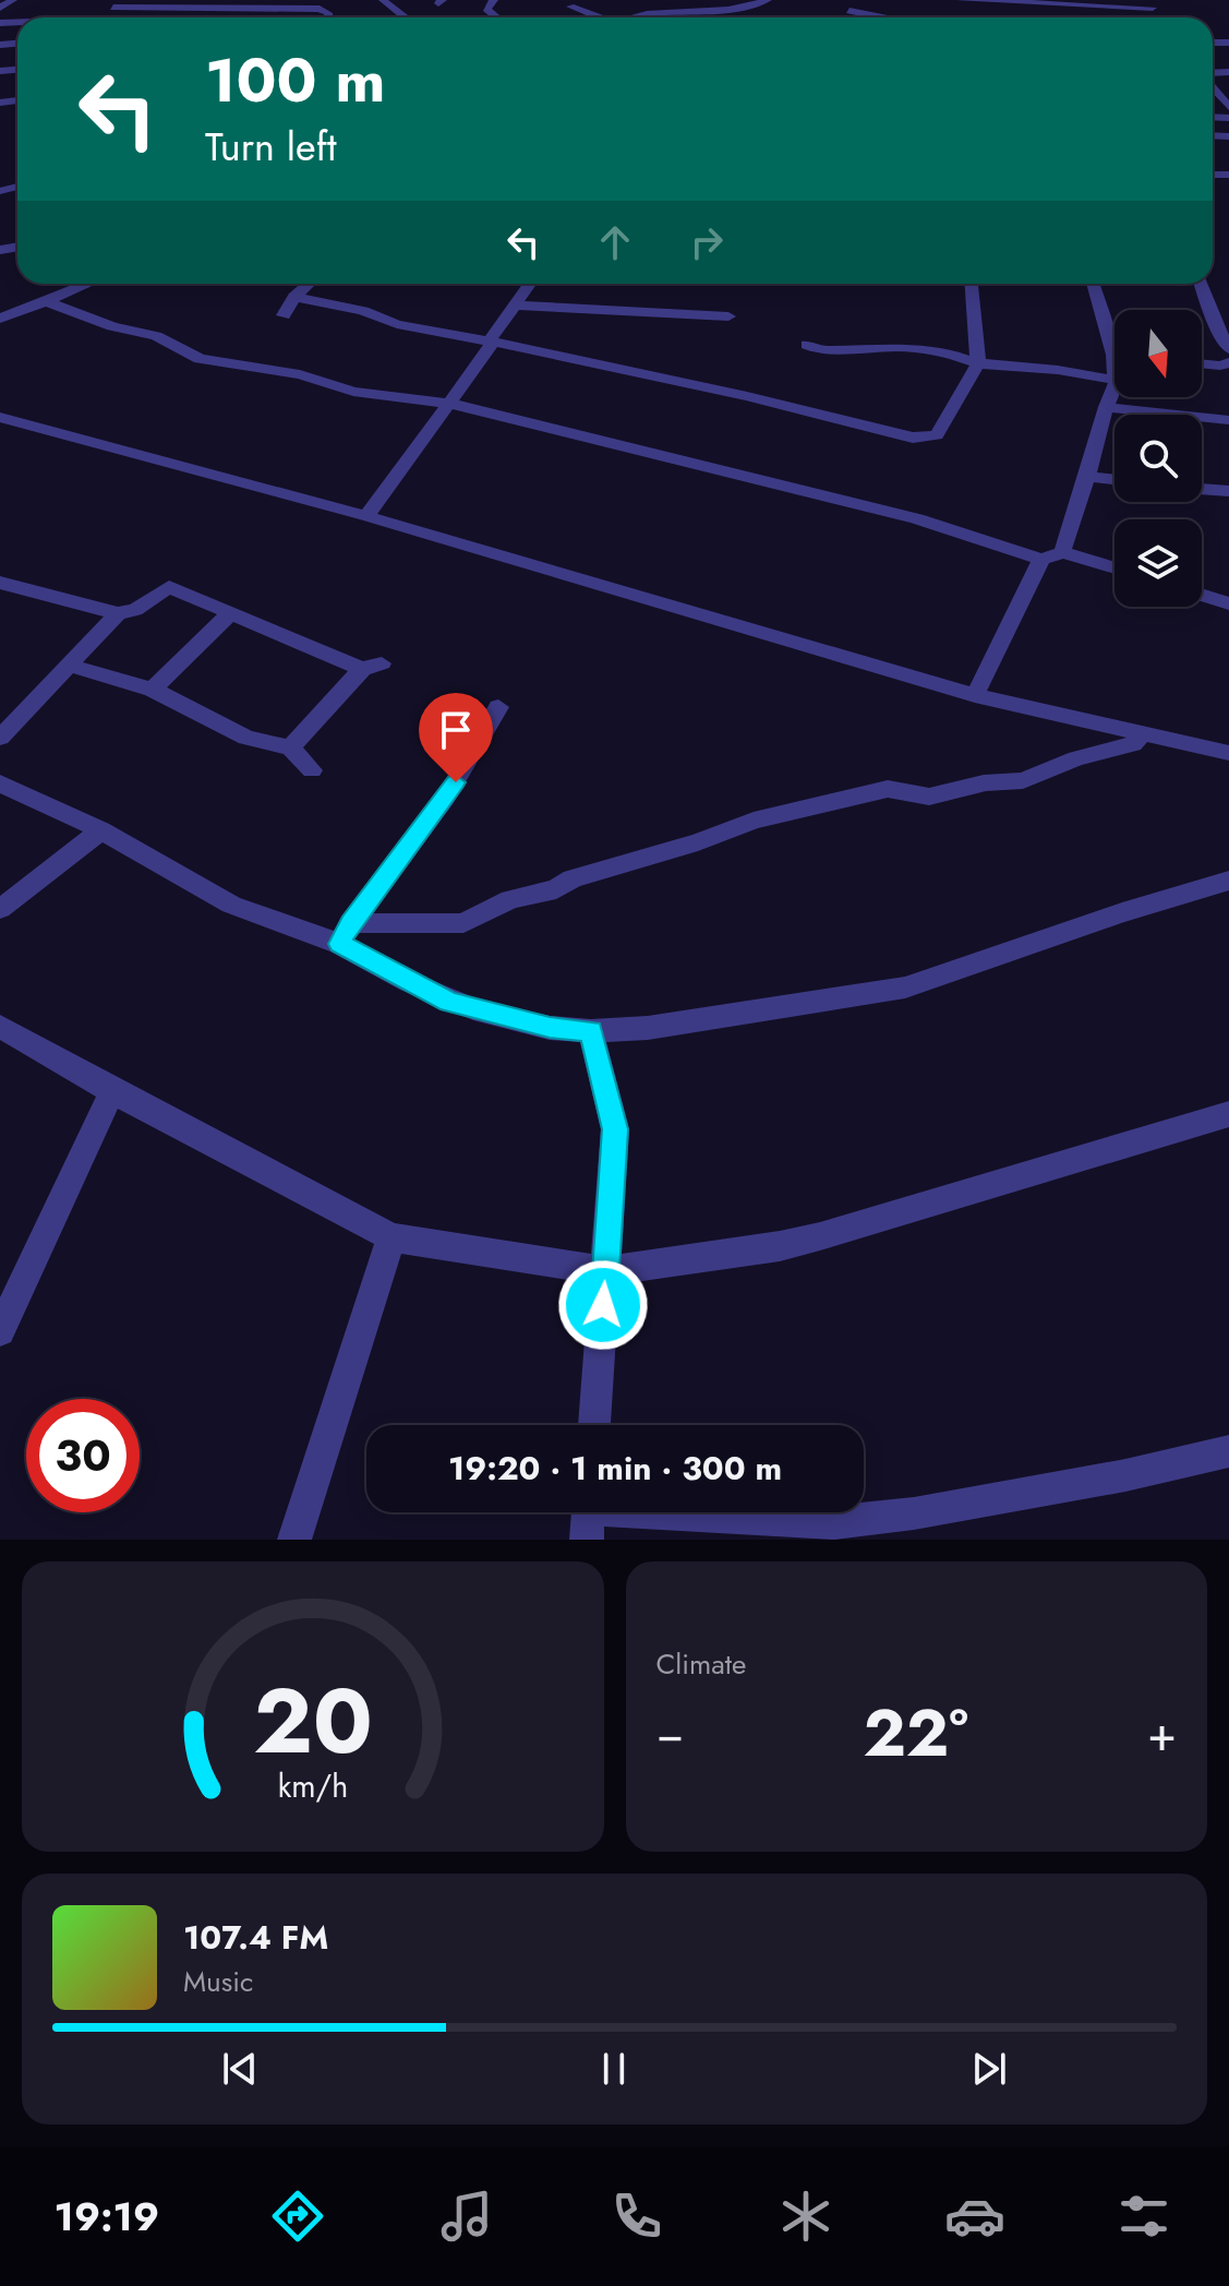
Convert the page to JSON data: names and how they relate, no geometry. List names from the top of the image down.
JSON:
{
  "north": "bottom",
  "page": {
    "turn": ["100 m", "Turn left"],
    "limit": "30",
    "trip": "19:20 · 1 min · 300 m",
    "tile": "Climate",
    "heat": ["−", "22°", "+"],
    "song": ["107.4 FM", "Music"],
    "tabs": "19:19",
    "gauge": ["20", "km/h"]
  }
}
